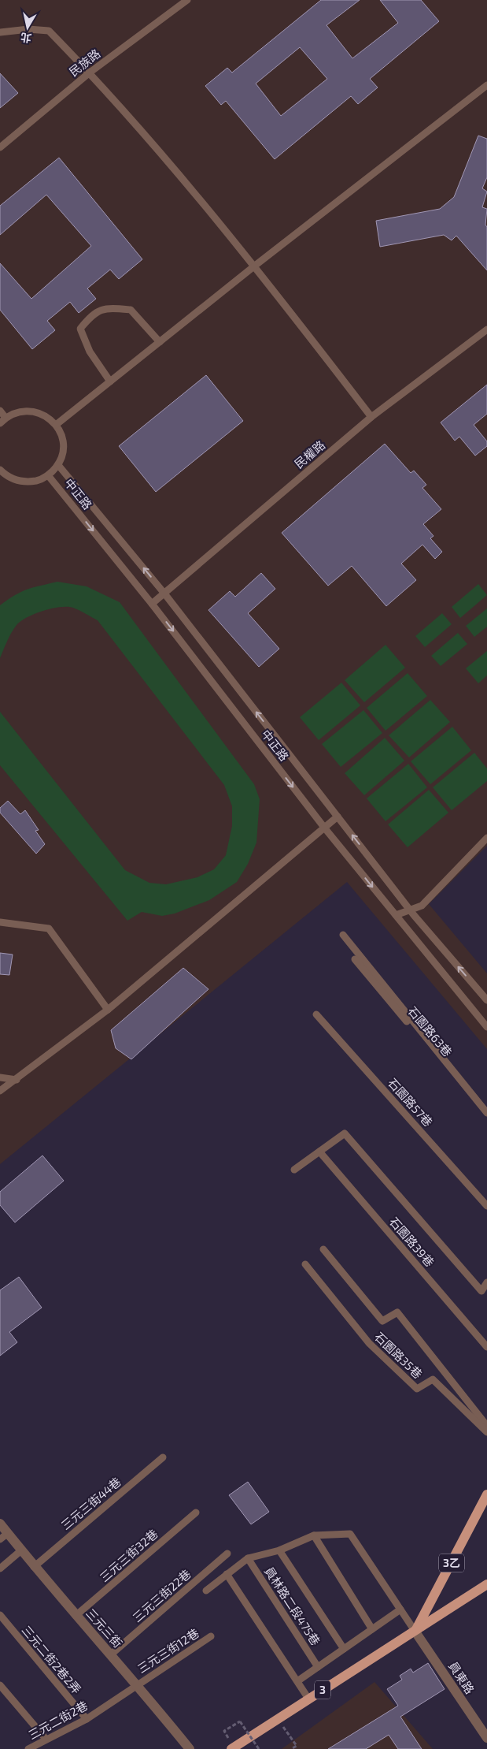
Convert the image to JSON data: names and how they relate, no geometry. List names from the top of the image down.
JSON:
{
  "streets": {
    "main road": ["3乙", "3"],
    "street": ["三元三街", "員東路"],
    "lane": [
      "民族路",
      "民權路",
      "中正路",
      "石園路63巷",
      "石園路57巷",
      "石園路39巷",
      "石園路35巷",
      "三元三街44巷",
      "三元三街32巷",
      "三元三街22巷",
      "員林路二段475巷",
      "三元三街12巷",
      "三元二街2巷2弄",
      "三元二街2巷"
    ]
  },
  "crossings": [
    ["民權路", "中正路"],
    ["三元三街44巷", "三元三街"],
    ["三元三街32巷", "三元三街"],
    ["3乙", "員林路二段475巷"],
    ["3乙", "員東路"],
    ["3乙", "3"],
    ["三元三街22巷", "三元三街"],
    ["員林路二段475巷", "員東路"],
    ["員林路二段475巷", "3"],
    ["三元三街", "三元三街12巷"],
    ["三元三街", "三元二街2巷"],
    ["三元三街12巷", "三元二街2巷"],
    ["三元二街2巷2弄", "三元二街2巷"],
    ["員東路", "3"]
  ],
  "north": "bottom"
}
